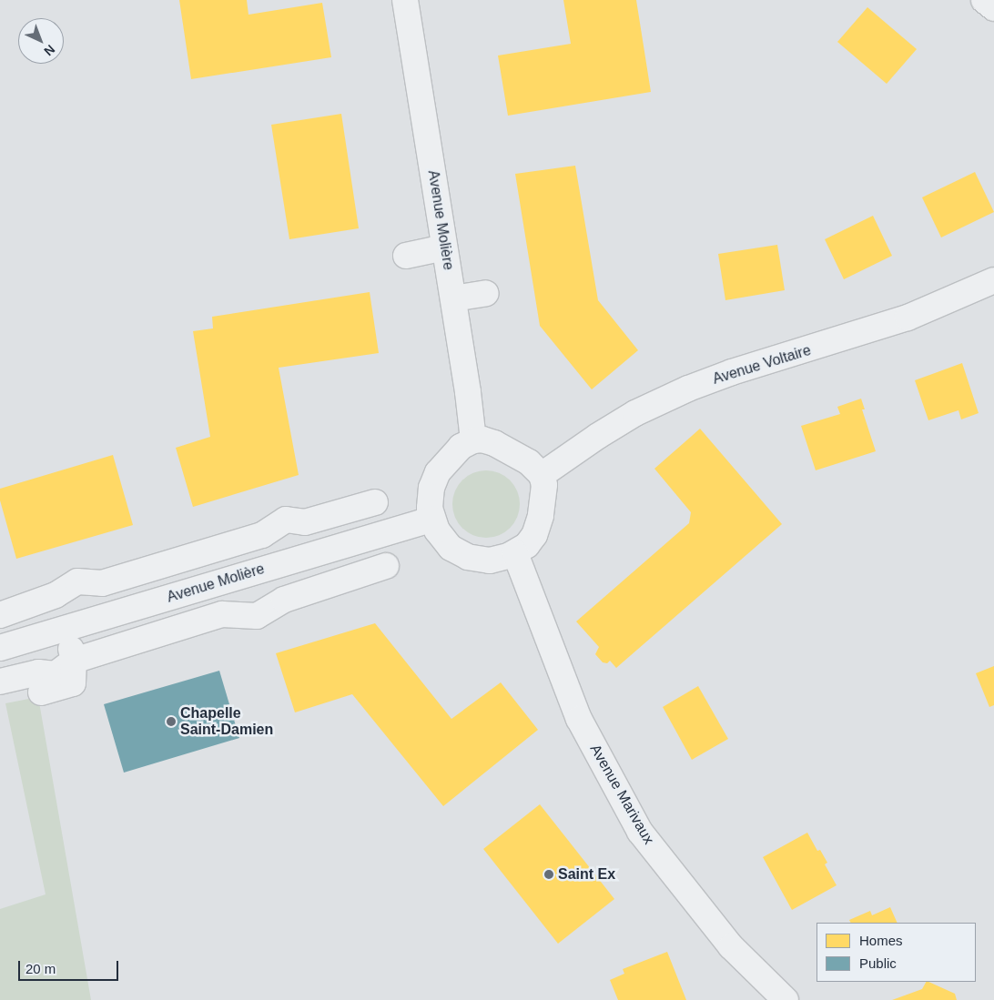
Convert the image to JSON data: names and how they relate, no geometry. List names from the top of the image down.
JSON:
{
  "streets": {
    "street": ["Avenue Molière", "Avenue Voltaire", "Avenue Marivaux"]
  },
  "crossings": [
    ["Avenue Molière", "Avenue Voltaire"],
    ["Avenue Molière", "Avenue Marivaux"],
    ["Avenue Voltaire", "Avenue Marivaux"]
  ],
  "places": ["Chapelle Saint-Damien", "Saint Ex"],
  "legend": ["Homes", "Public"],
  "scale_bar": "20 m",
  "north": "bottom right"
}
